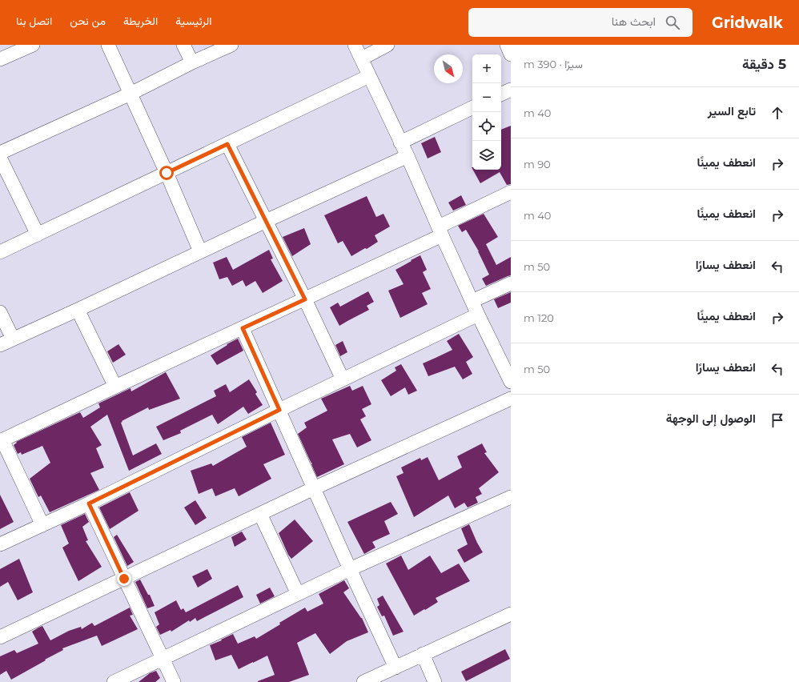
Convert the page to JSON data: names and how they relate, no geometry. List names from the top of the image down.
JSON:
{
  "north": "bottom right",
  "page": {
    "header": "Gridwalk",
    "search": "ابحث هنا",
    "nav": [
      "الرئيسية",
      "الخريطة",
      "من نحن",
      "اتصل بنا"
    ],
    "heading": ["5 دقيقة", "سيرًا · 390 m"],
    "map_buttons": ["+", "−"],
    "list": [
      ["تابع السير", "40 m"],
      ["انعطف يمينًا", "90 m"],
      ["انعطف يمينًا", "40 m"],
      ["انعطف يسارًا", "50 m"],
      ["انعطف يمينًا", "120 m"],
      ["انعطف يسارًا", "50 m"],
      "الوصول إلى الوجهة"
    ]
  }
}
